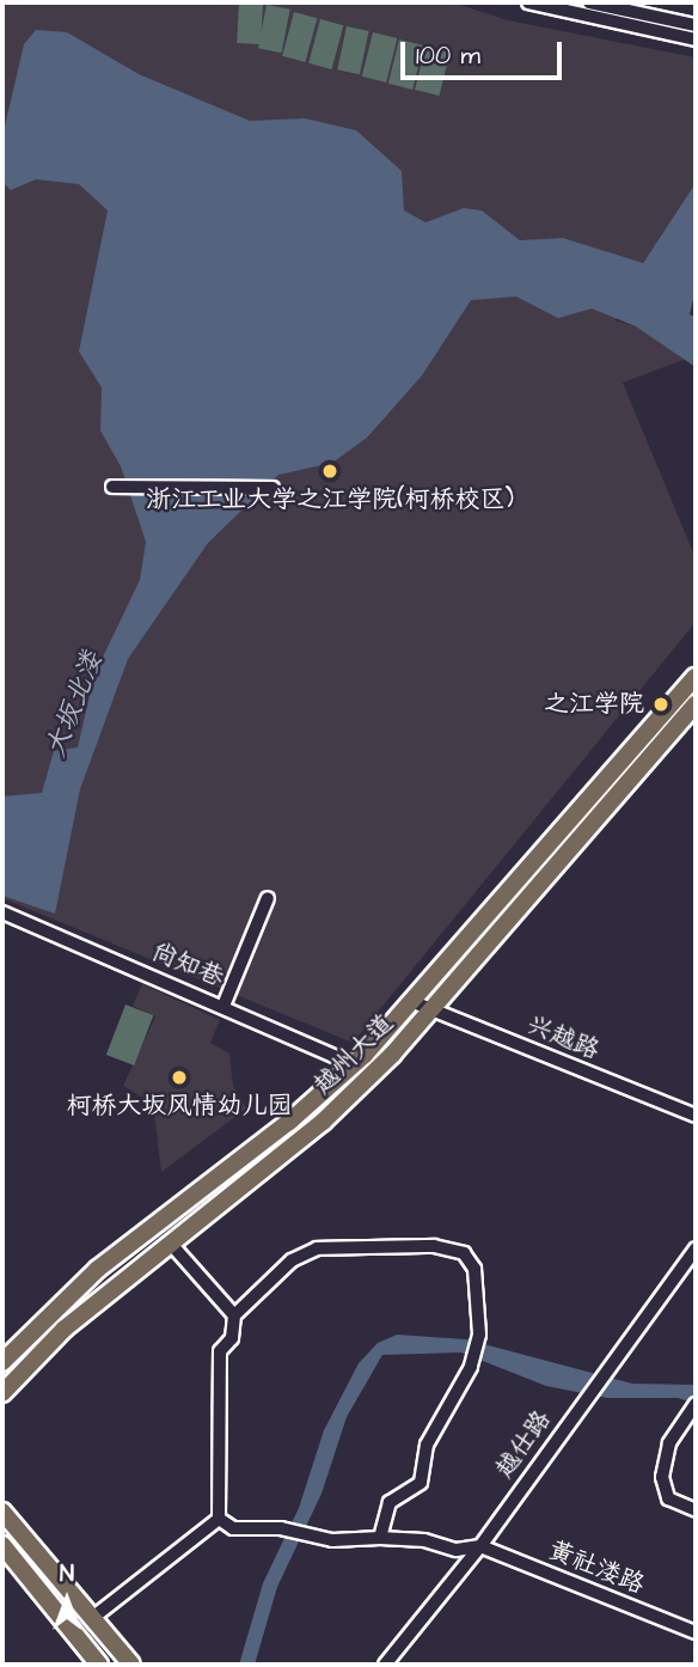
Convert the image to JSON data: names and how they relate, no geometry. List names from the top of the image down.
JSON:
{
  "streets": {
    "main road": ["越州大道"],
    "street": [
      "尚知巷",
      "兴越路",
      "越仕路",
      "黄社溇路"
    ]
  },
  "crossings": [
    ["尚知巷", "越州大道"],
    ["兴越路", "越州大道"],
    ["越仕路", "黄社溇路"]
  ],
  "water": ["大坂北溇"],
  "places": ["浙江工业大学之江学院(柯桥校区)", "之江学院", "柯桥大坂风情幼儿园"],
  "scale_bar": "100 m",
  "north": "top"
}
